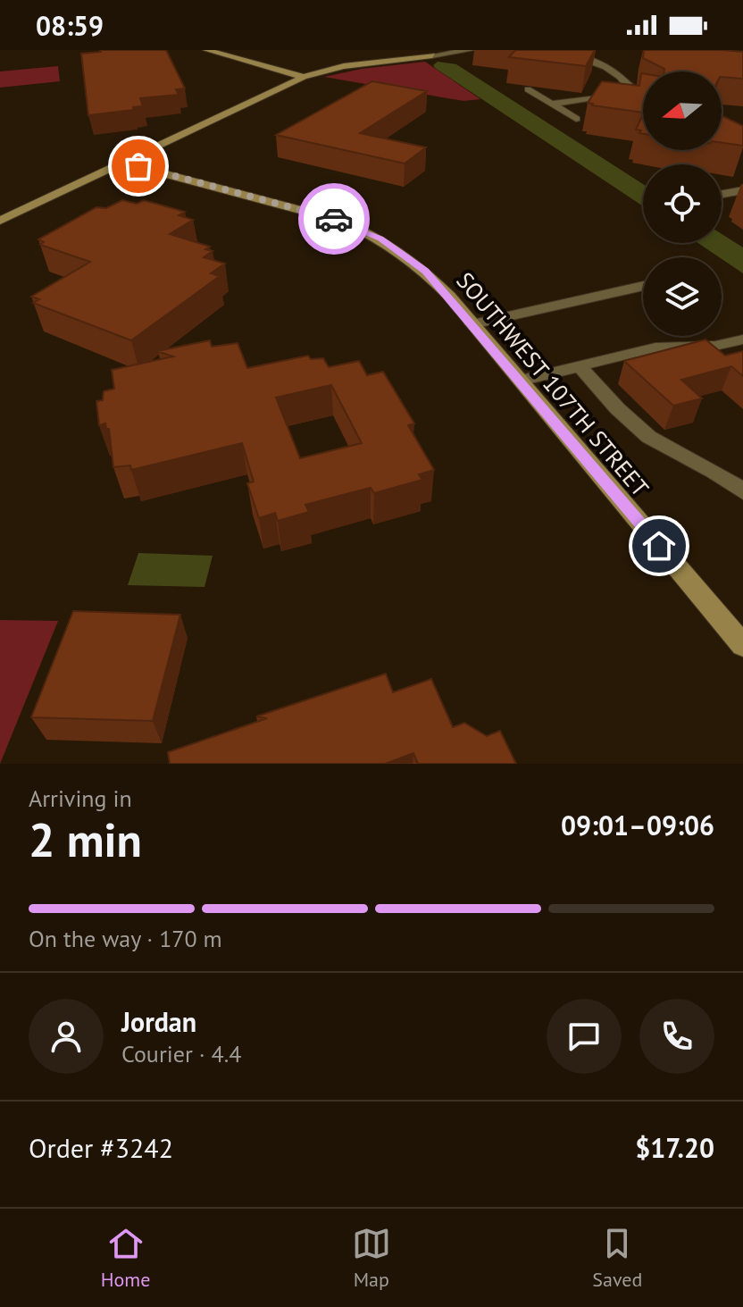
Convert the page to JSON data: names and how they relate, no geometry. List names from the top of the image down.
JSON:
{
  "streets": {
    "street": ["SOUTHWEST 107TH STREET"]
  },
  "north": "left",
  "page": {
    "status": "08:59",
    "heading": ["2 min", "Arriving in", "09:01–09:06"],
    "panel": [
      "Jordan",
      "Courier · 4.4",
      "Order #3242",
      "$17.20"
    ],
    "bar": "On the way · 170 m",
    "tabs": ["Home", "Map", "Saved"]
  }
}
